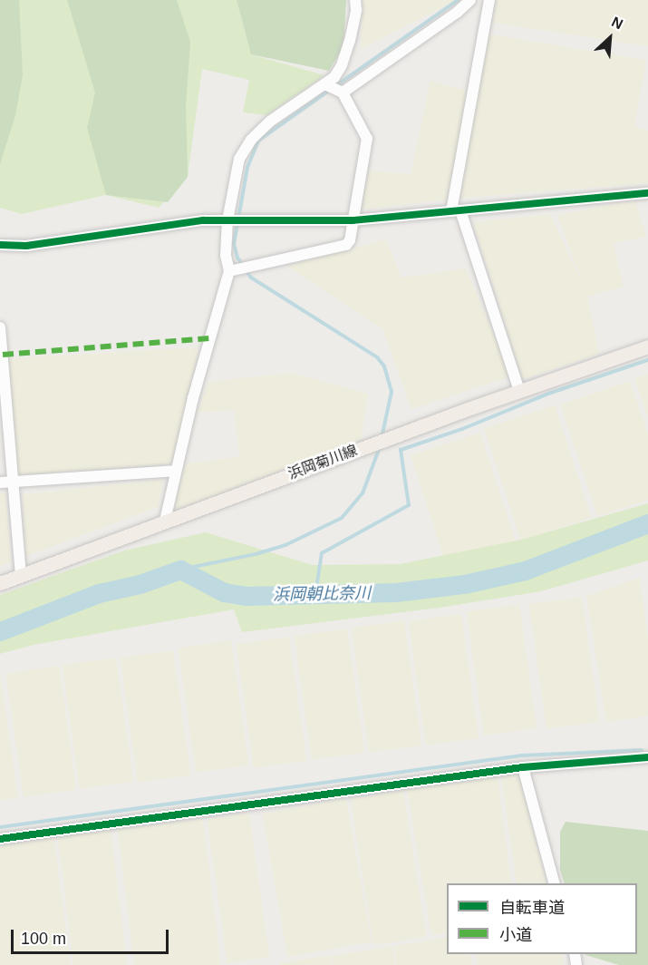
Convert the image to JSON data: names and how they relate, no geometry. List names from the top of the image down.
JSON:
{
  "streets": {
    "main road": ["浜岡菊川線"]
  },
  "water": ["浜岡朝比奈川"],
  "legend": ["自転車道", "小道"],
  "scale_bar": "100 m",
  "north": "top right"
}
